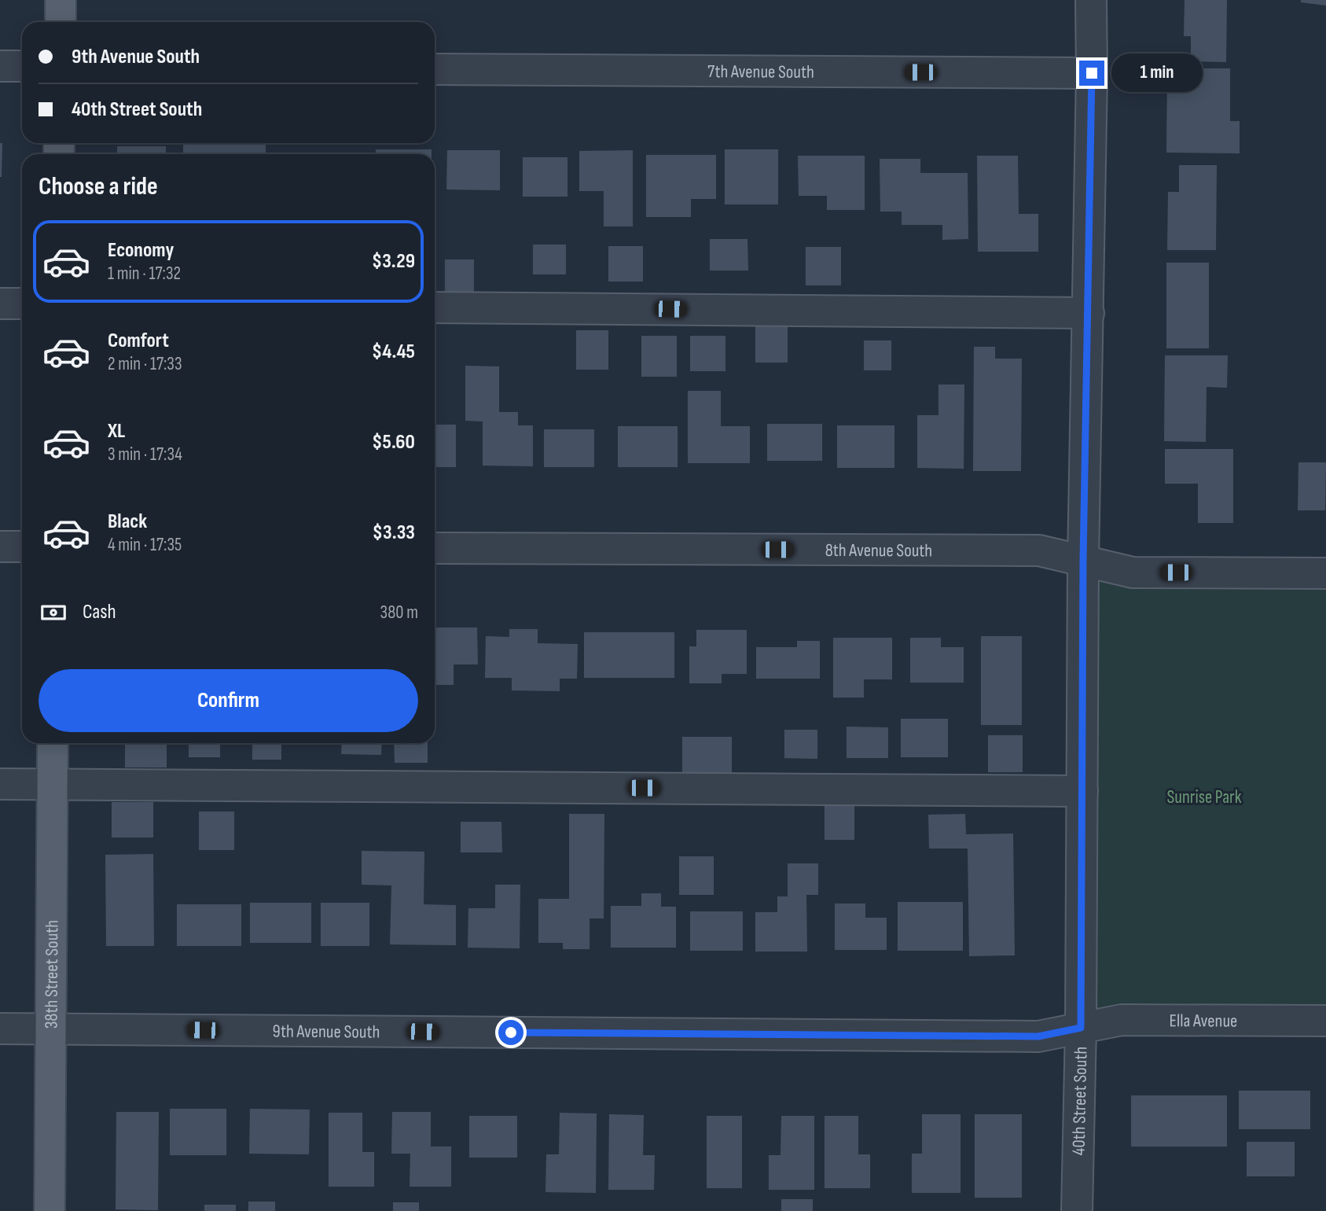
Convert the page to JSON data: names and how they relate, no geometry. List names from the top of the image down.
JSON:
{
  "streets": {
    "main road": ["38th Street South"],
    "street": [
      "7th Avenue South",
      "8th Avenue South",
      "Ella Avenue",
      "9th Avenue South",
      "40th Street South"
    ]
  },
  "crossings": [
    ["7th Avenue South", "40th Street South"],
    ["8th Avenue South", "40th Street South"],
    ["38th Street South", "9th Avenue South"],
    ["Ella Avenue", "9th Avenue South"],
    ["Ella Avenue", "40th Street South"],
    ["9th Avenue South", "40th Street South"]
  ],
  "parks": ["Sunrise Park"],
  "page": {
    "banner": ["9th Avenue South", "40th Street South"],
    "bubble": "1 min",
    "heading": "Choose a ride",
    "list": [
      {
        "name": "Economy",
        "note": "1 min · 17:32",
        "value": "$3.29"
      },
      {
        "name": "Comfort",
        "note": "2 min · 17:33",
        "value": "$4.45"
      },
      {
        "name": "XL",
        "note": "3 min · 17:34",
        "value": "$5.60"
      },
      {
        "name": "Black",
        "note": "4 min · 17:35",
        "value": "$3.33"
      }
    ],
    "pay": ["Cash", "380 m"],
    "buttons": "Confirm"
  }
}
